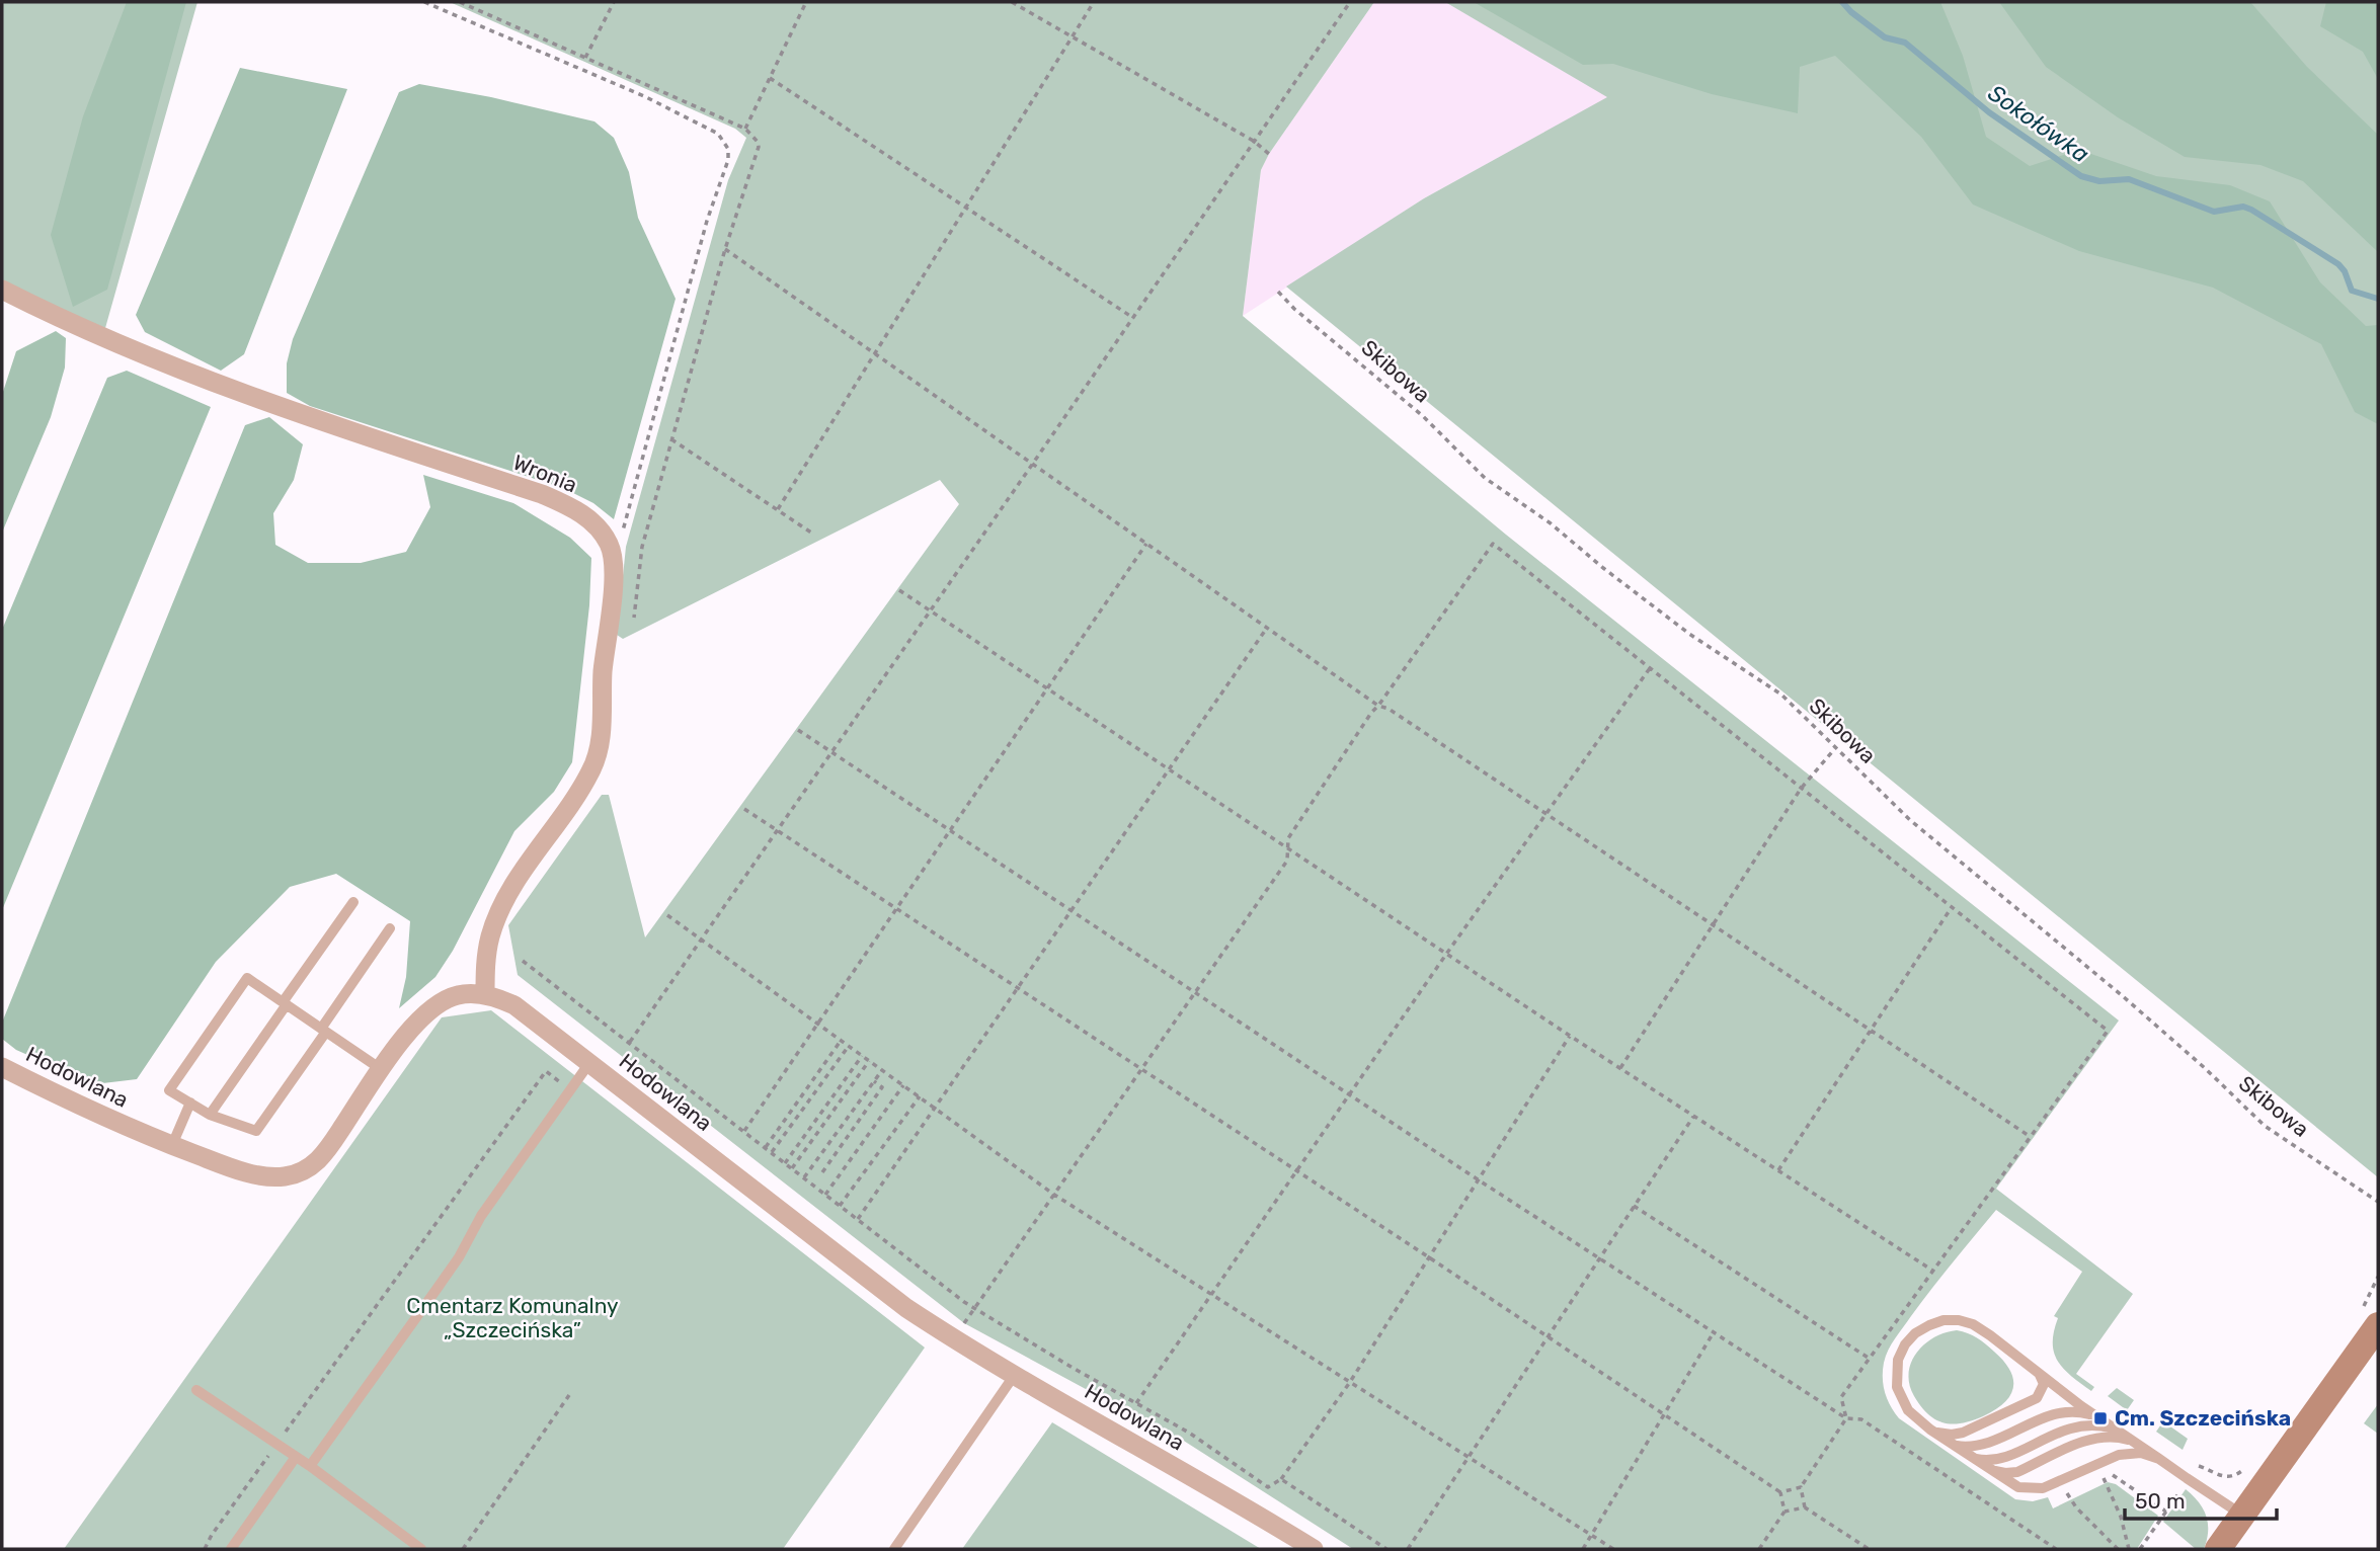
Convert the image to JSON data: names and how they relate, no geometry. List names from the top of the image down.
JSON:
{
  "streets": {
    "street": ["Wronia", "Hodowlana"],
    "path": ["Skibowa"]
  },
  "water": ["Sokołówka"],
  "parks": ["Cmentarz Komunalny „Szczecińska”"],
  "places": {
    "transit": ["Cm. Szczecińska"]
  },
  "scale_bar": "50 m"
}
